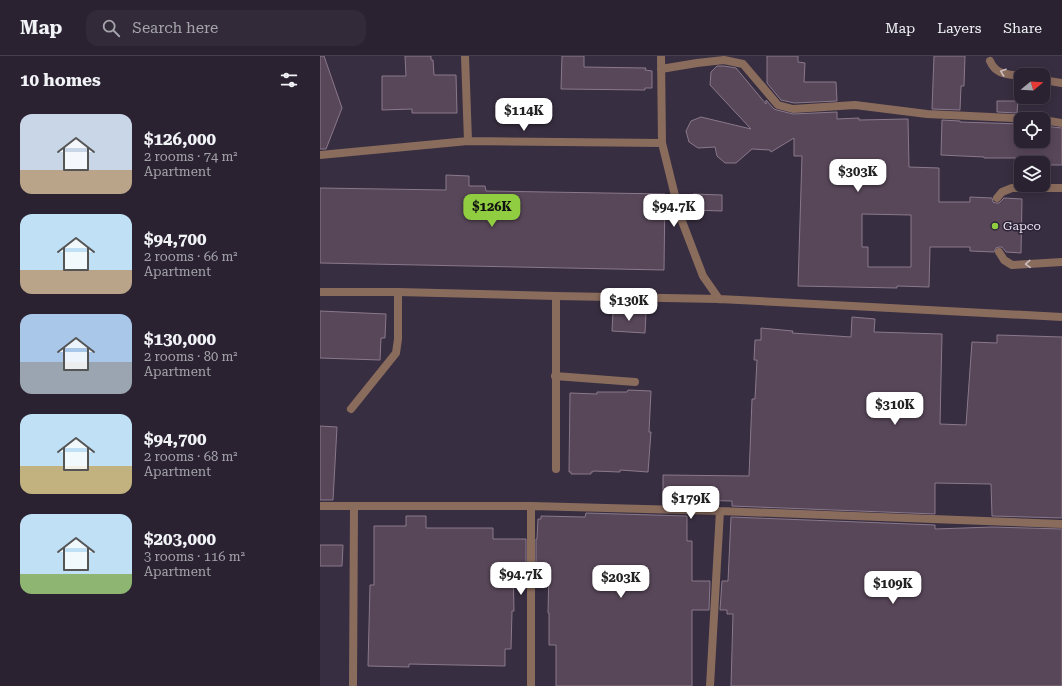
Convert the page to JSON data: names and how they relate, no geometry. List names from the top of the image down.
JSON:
{
  "places": ["Gapco"],
  "north": "right",
  "page": {
    "header": "Map",
    "search": "Search here",
    "nav": ["Map", "Layers", "Share"],
    "heading": "10 homes",
    "price": [
      "$114K",
      "$303K",
      "$126K",
      "$94.7K",
      "$130K",
      "$310K",
      "$179K",
      "$94.7K",
      "$203K",
      "$109K"
    ],
    "list": [
      {
        "name": "$126,000",
        "note": "2 rooms · 74 m² · Apartment"
      },
      {
        "name": "$94,700",
        "note": "2 rooms · 66 m² · Apartment"
      },
      {
        "name": "$130,000",
        "note": "2 rooms · 80 m² · Apartment"
      },
      {
        "name": "$94,700",
        "note": "2 rooms · 68 m² · Apartment"
      },
      {
        "name": "$203,000",
        "note": "3 rooms · 116 m² · Apartment"
      }
    ]
  }
}
